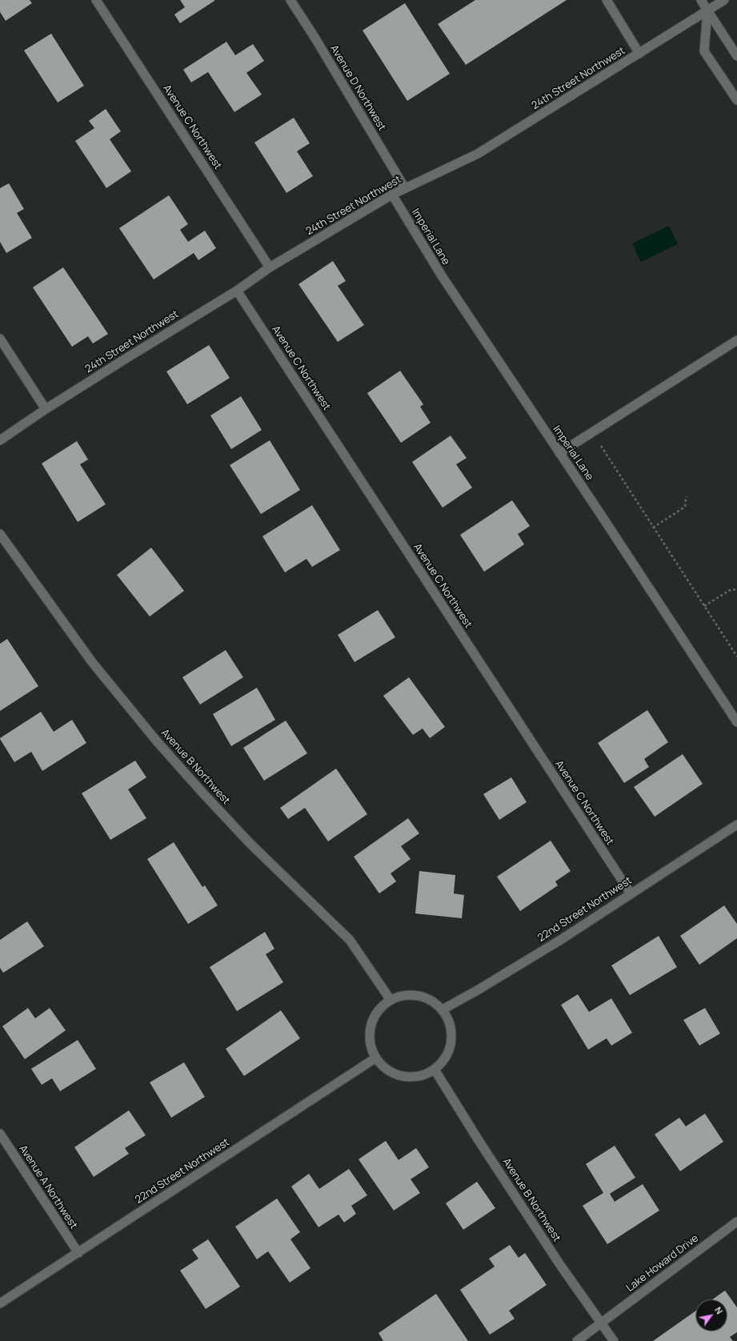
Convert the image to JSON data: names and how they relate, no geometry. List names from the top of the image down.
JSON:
{
  "streets": {
    "street": [
      "24th Street Northwest",
      "Avenue D Northwest",
      "Avenue C Northwest",
      "Imperial Lane",
      "Avenue B Northwest",
      "22nd Street Northwest",
      "Avenue A Northwest",
      "Lake Howard Drive"
    ]
  },
  "crossings": [
    ["24th Street Northwest", "Avenue D Northwest"],
    ["24th Street Northwest", "Avenue C Northwest"],
    ["24th Street Northwest", "Imperial Lane"],
    ["Avenue C Northwest", "22nd Street Northwest"],
    ["Avenue B Northwest", "22nd Street Northwest"],
    ["Avenue B Northwest", "Lake Howard Drive"],
    ["22nd Street Northwest", "Avenue A Northwest"]
  ],
  "north": "top right"
}
